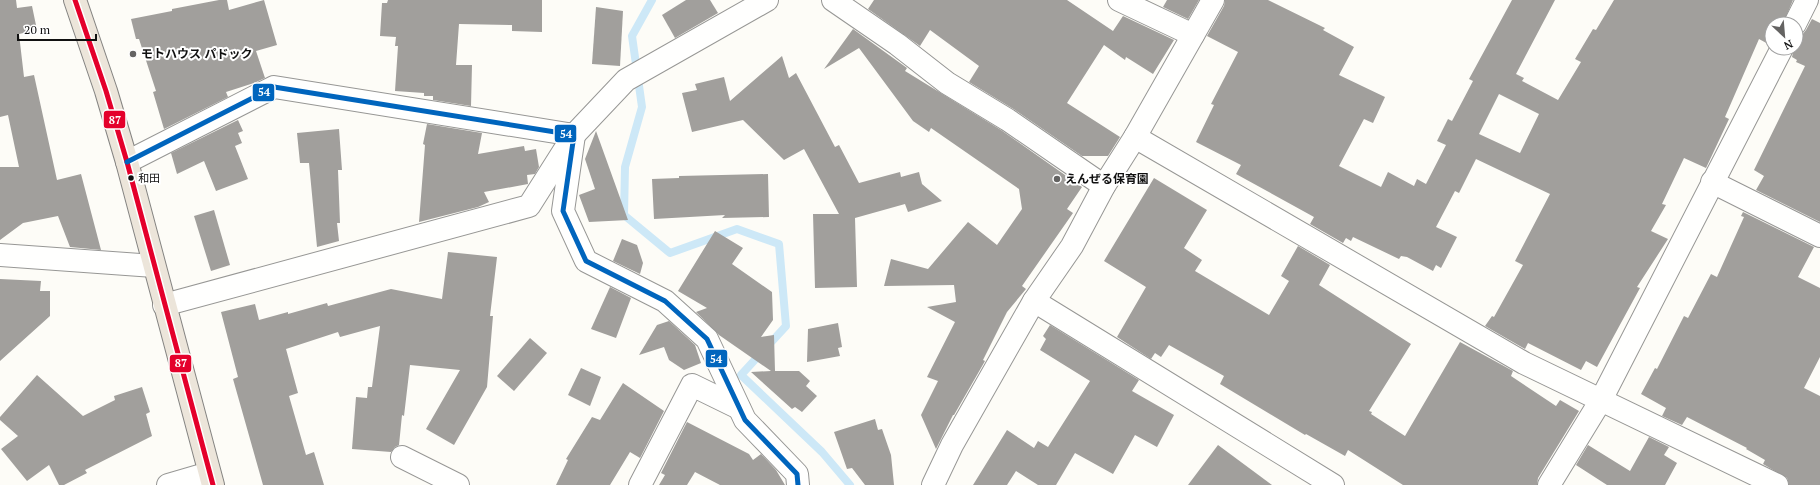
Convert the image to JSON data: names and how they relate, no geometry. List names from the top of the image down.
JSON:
{
  "places": ["モトハウス パドック", "和田", "えんぜる保育園"],
  "lines": ["transit line 87", "transit line 54"],
  "scale_bar": "20 m",
  "north": "bottom right"
}
